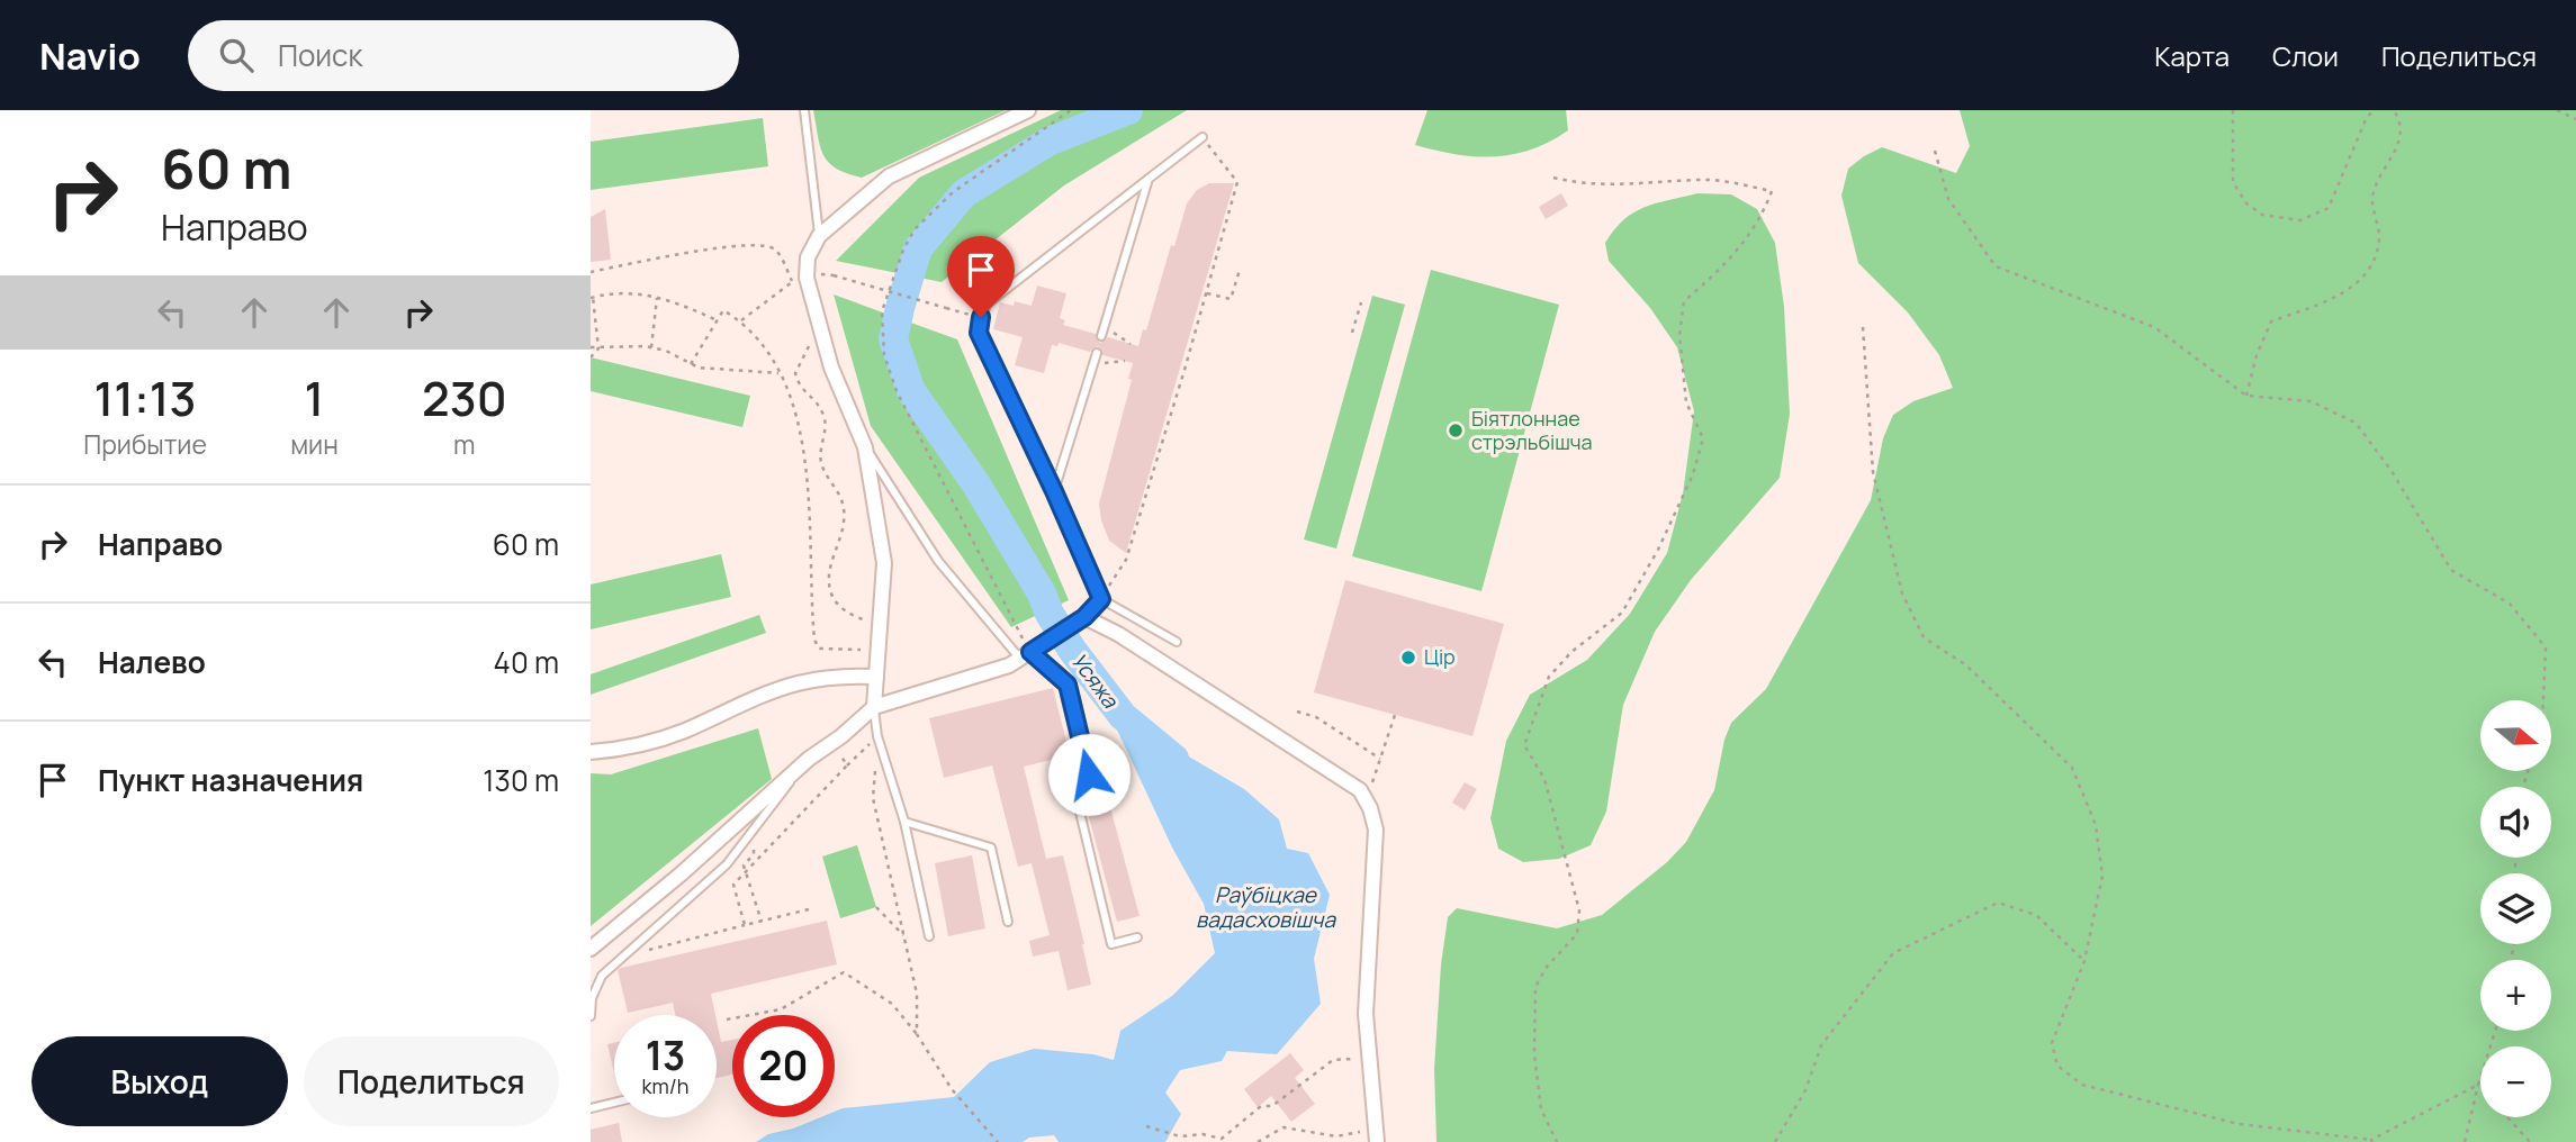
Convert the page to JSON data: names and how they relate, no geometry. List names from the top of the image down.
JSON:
{
  "water": ["Усяжа", "Раўбіцкае вадасховішча"],
  "places": ["Біятлоннае стрэльбішча", "Цір"],
  "north": "right",
  "page": {
    "header": "Navio",
    "search": "Поиск",
    "nav": ["Карта", "Слои", "Поделиться"],
    "turn": ["60 m", "Направо"],
    "eta": [
      "11:13",
      "Прибытие",
      "1",
      "мин",
      "230",
      "m"
    ],
    "list": [
      {
        "name": "Направо",
        "value": "60 m"
      },
      {
        "name": "Налево",
        "value": "40 m"
      },
      {
        "name": "Пункт назначения",
        "value": "130 m"
      }
    ],
    "map_buttons": ["+", "−"],
    "speed": "13 km/h",
    "limit": "20",
    "buttons": ["Выход", "Поделиться"]
  }
}
